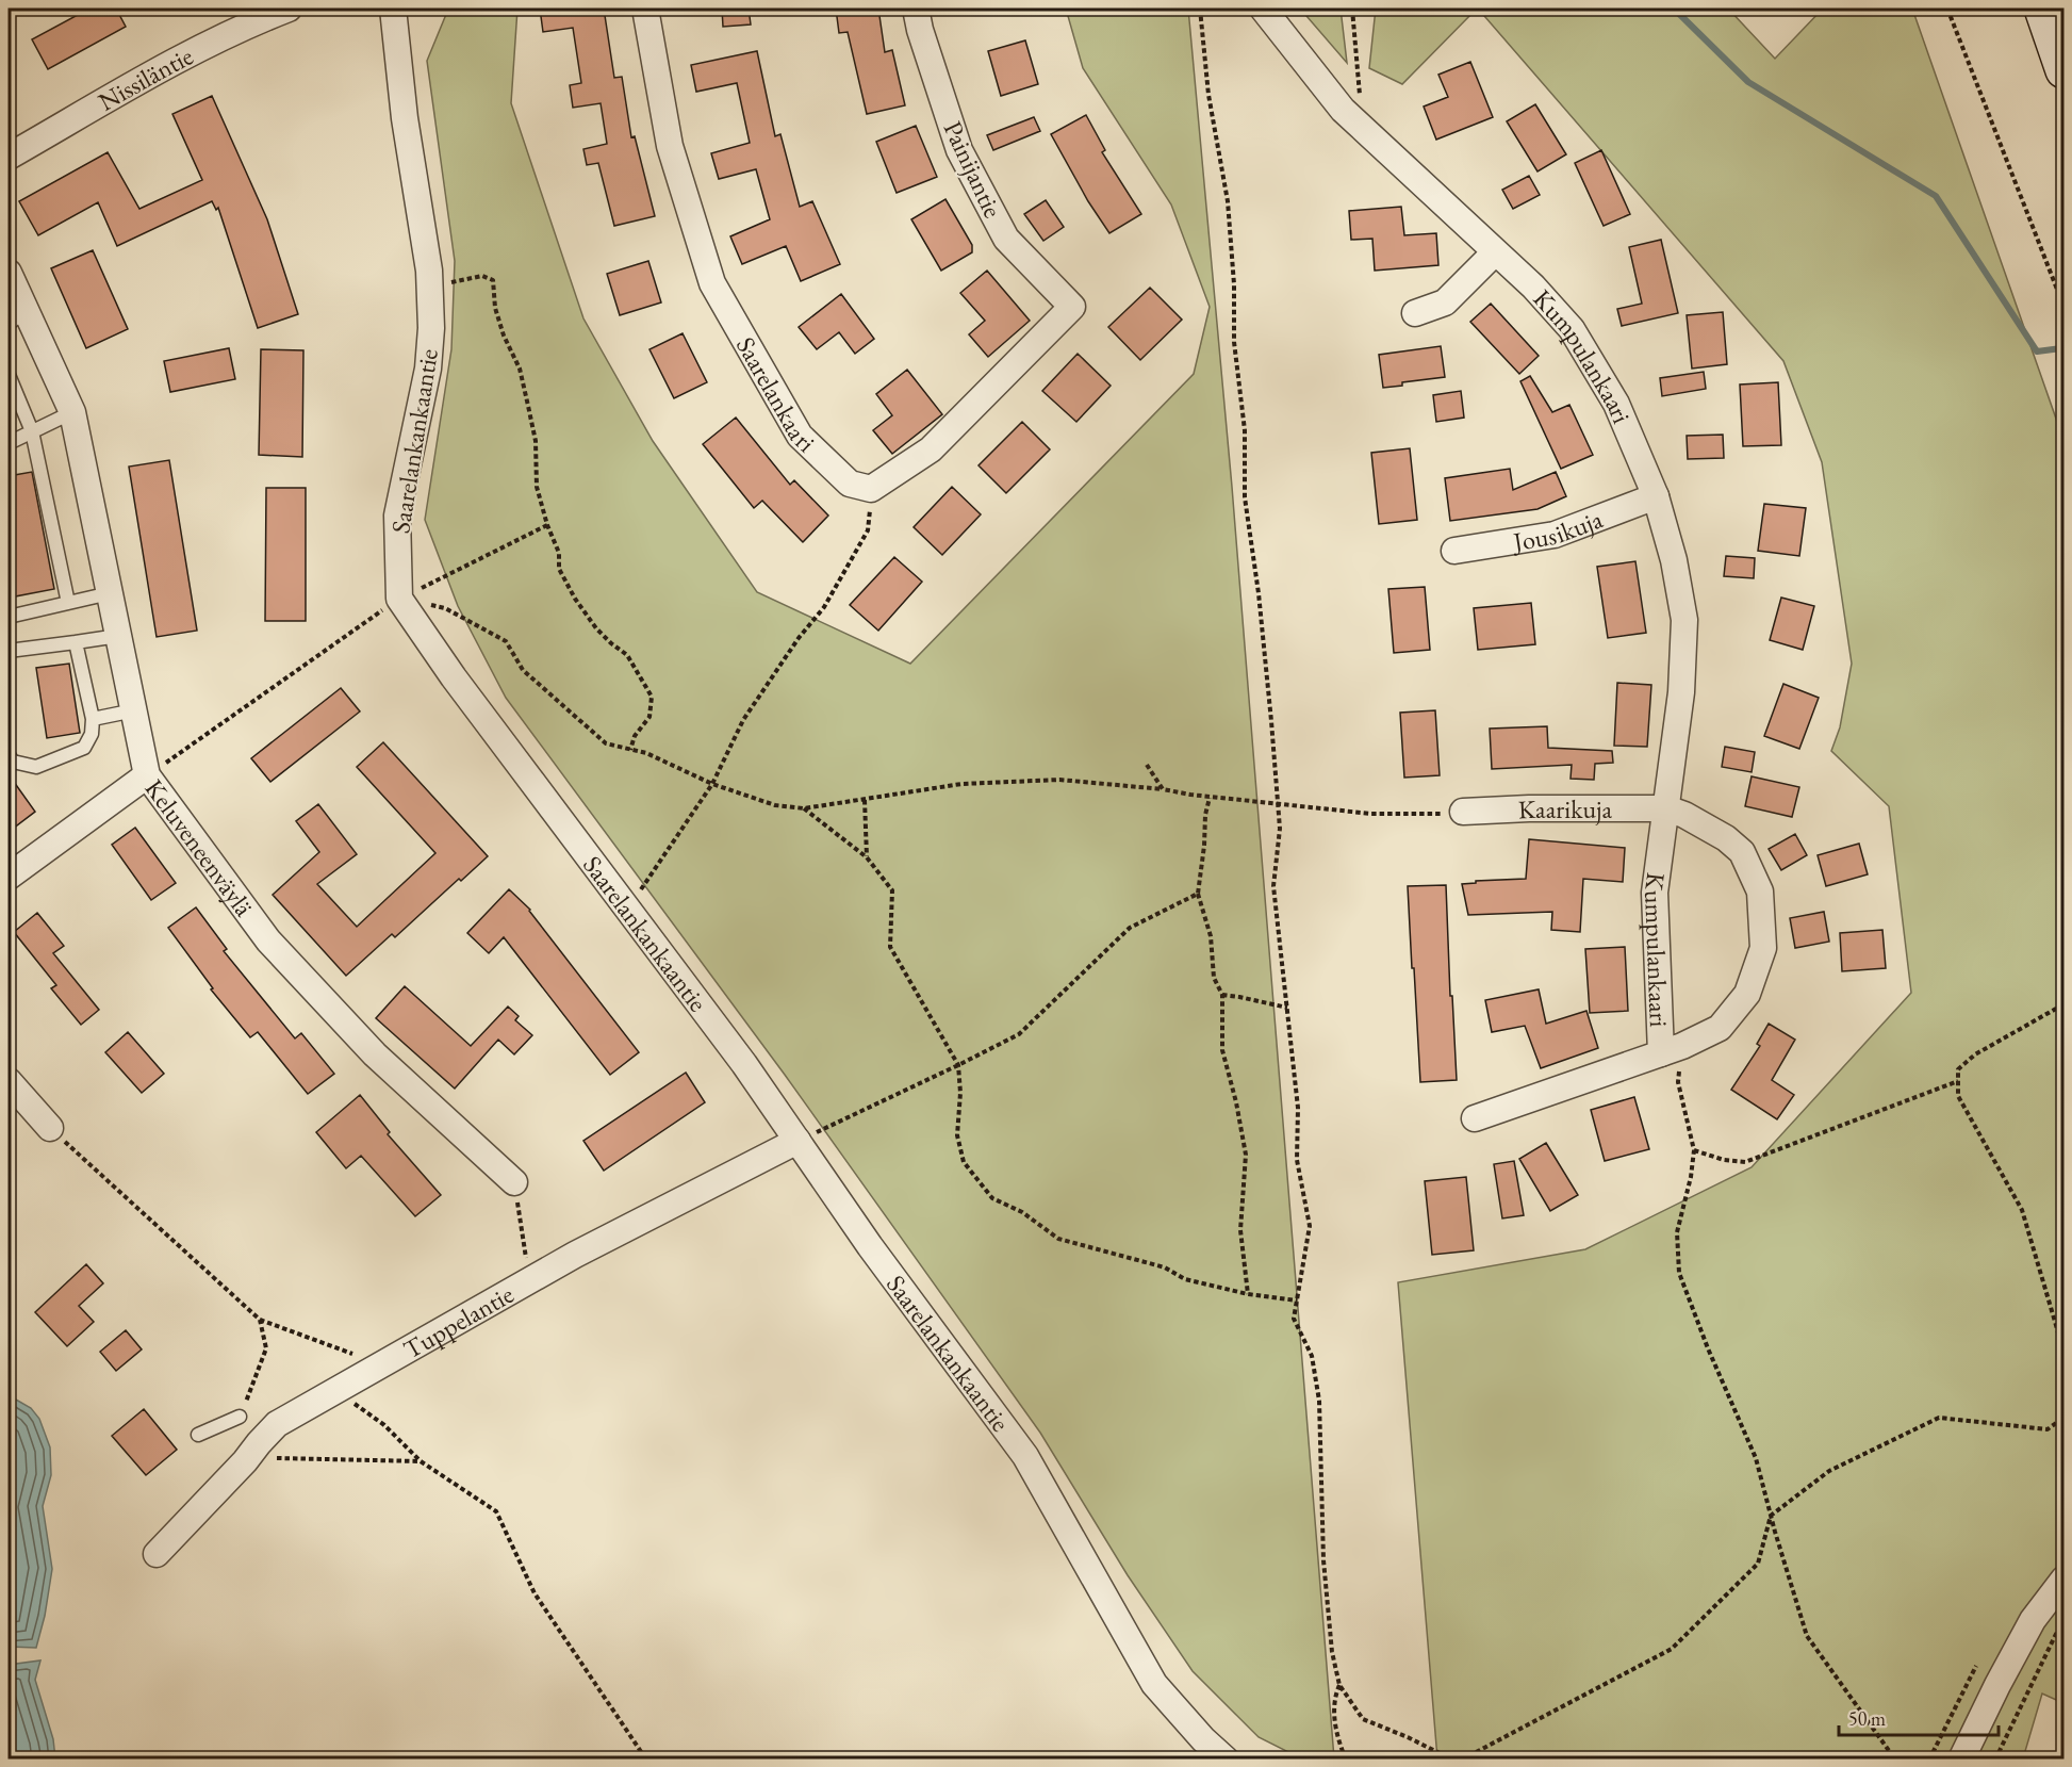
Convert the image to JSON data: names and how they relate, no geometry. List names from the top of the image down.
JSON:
{
  "streets": {
    "street": [
      "Nissiläntie",
      "Painijantie",
      "Kumpulankaari",
      "Saarelankaari",
      "Saarelankankaantie",
      "Jousikuja",
      "Kaarikuja",
      "Keluveneenväylä",
      "Tuppelantie"
    ]
  },
  "crossings": [
    ["Painijantie", "Saarelankaari"],
    ["Kumpulankaari", "Jousikuja"],
    ["Kumpulankaari", "Kaarikuja"],
    ["Saarelankankaantie", "Tuppelantie"]
  ],
  "scale_bar": "50 m"
}
